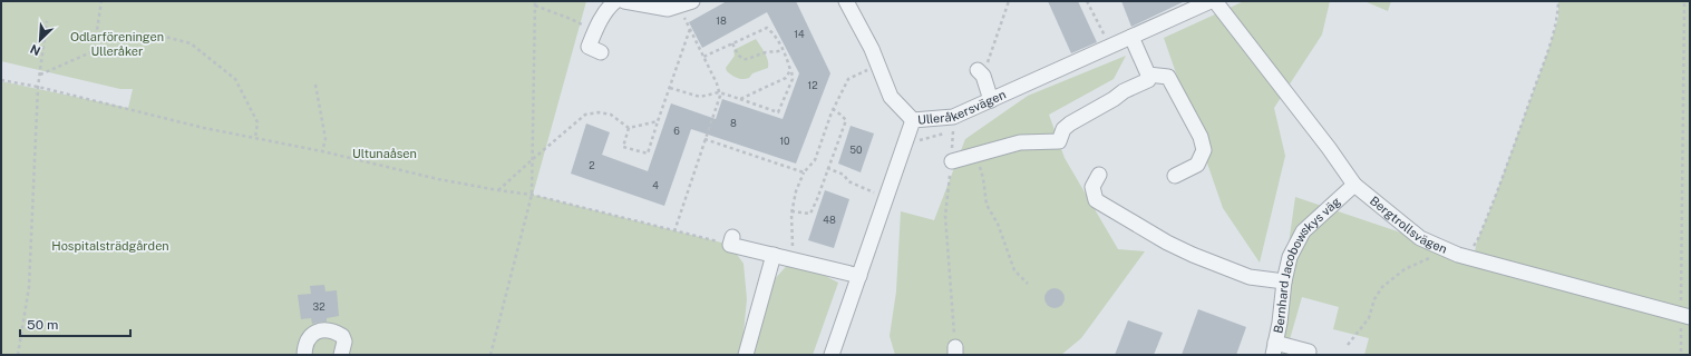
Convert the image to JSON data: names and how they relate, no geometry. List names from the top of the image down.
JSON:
{
  "streets": {
    "street": ["Ulleråkersvägen", "Bergtrollsvägen", "Bernhard Jacobowskys väg"]
  },
  "crossings": [
    ["Bergtrollsvägen", "Bernhard Jacobowskys väg"]
  ],
  "parks": ["Odlarföreningen Ulleråker", "Ultunaåsen", "Hospitalsträdgården"],
  "house_numbers": [
    "18",
    "14",
    "12",
    "8",
    "6",
    "10",
    "50",
    "2",
    "4",
    "48",
    "32"
  ],
  "scale_bar": "50 m",
  "north": "bottom left"
}
